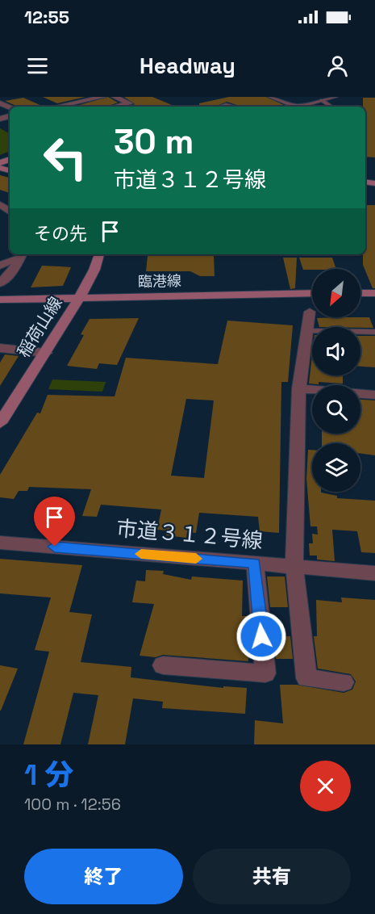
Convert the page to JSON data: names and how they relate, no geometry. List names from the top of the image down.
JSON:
{
  "streets": {
    "street": ["臨港線", "稲荷山線", "市道３１２号線"]
  },
  "crossings": [
    ["臨港線", "稲荷山線"]
  ],
  "north": "bottom left",
  "page": {
    "status": "12:55",
    "header": "Headway",
    "turn": ["30 m", "市道３１２号線"],
    "then": "その先",
    "heading": ["1 分", "100 m · 12:56"],
    "buttons": ["終了", "共有"]
  }
}
